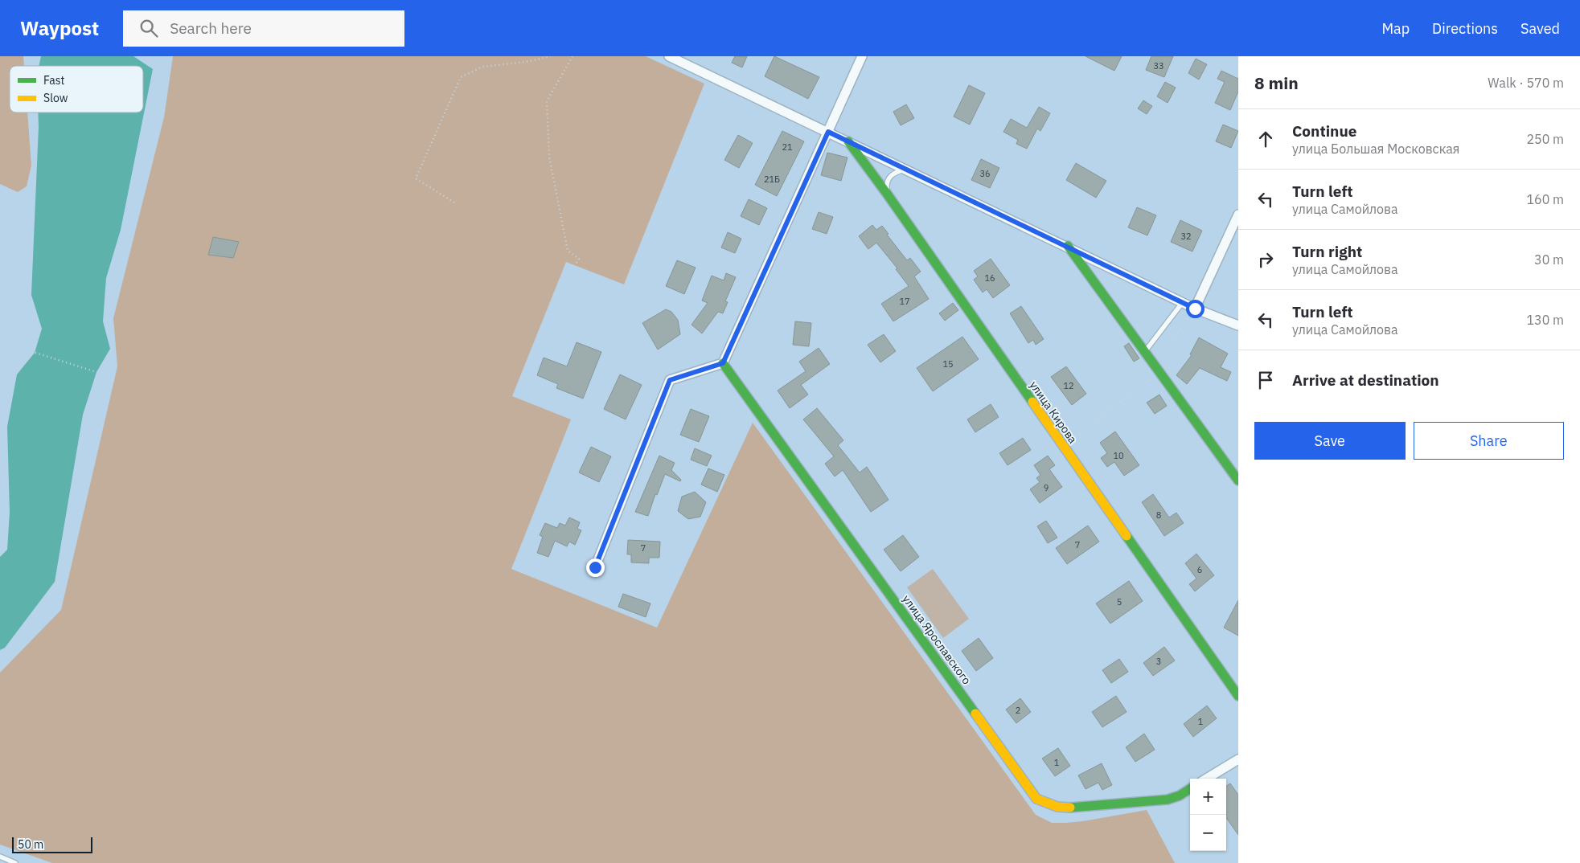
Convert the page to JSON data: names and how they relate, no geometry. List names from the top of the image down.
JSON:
{
  "streets": {
    "street": ["улица Кирова", "улица Ярославского"]
  },
  "house_numbers": [
    "33",
    "21",
    "36",
    "21Б",
    "32",
    "16",
    "17",
    "15",
    "12",
    "10",
    "9",
    "8",
    "7",
    "7",
    "6",
    "5",
    "3",
    "2",
    "1",
    "1"
  ],
  "legend": ["Fast", "Slow"],
  "scale_bar": "50 m",
  "page": {
    "header": "Waypost",
    "search": "Search here",
    "nav": ["Map", "Directions", "Saved"],
    "heading": ["8 min", "Walk · 570 m"],
    "list": [
      ["Continue", "улица Большая Московская", "250 m"],
      ["Turn left", "улица Самойлова", "160 m"],
      ["Turn right", "улица Самойлова", "30 m"],
      ["Turn left", "улица Самойлова", "130 m"],
      "Arrive at destination"
    ],
    "buttons": ["Save", "Share"],
    "map_buttons": ["+", "−"],
    "scale": "50 m"
  }
}
